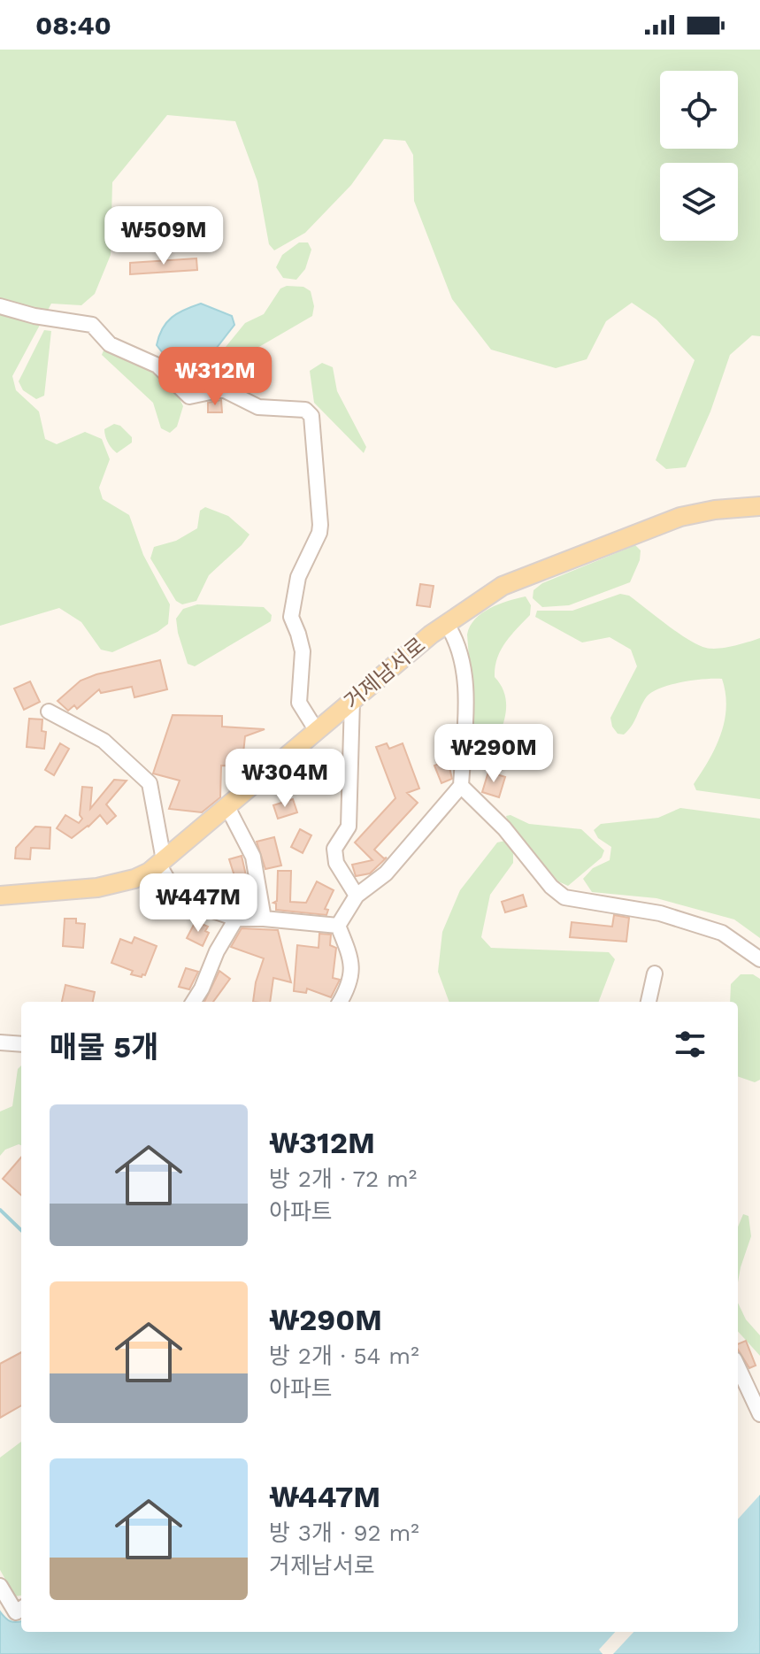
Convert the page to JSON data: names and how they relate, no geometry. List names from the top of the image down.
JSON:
{
  "streets": {
    "main road": ["거제남서로"]
  },
  "page": {
    "status": "08:40",
    "price": [
      "₩509M",
      "₩312M",
      "₩290M",
      "₩304M",
      "₩447M"
    ],
    "heading": "매물 5개",
    "list": [
      {
        "name": "₩312M",
        "note": "방 2개 · 72 m² · 아파트"
      },
      {
        "name": "₩290M",
        "note": "방 2개 · 54 m² · 아파트"
      },
      {
        "name": "₩447M",
        "note": "방 3개 · 92 m² · 거제남서로"
      }
    ]
  }
}
